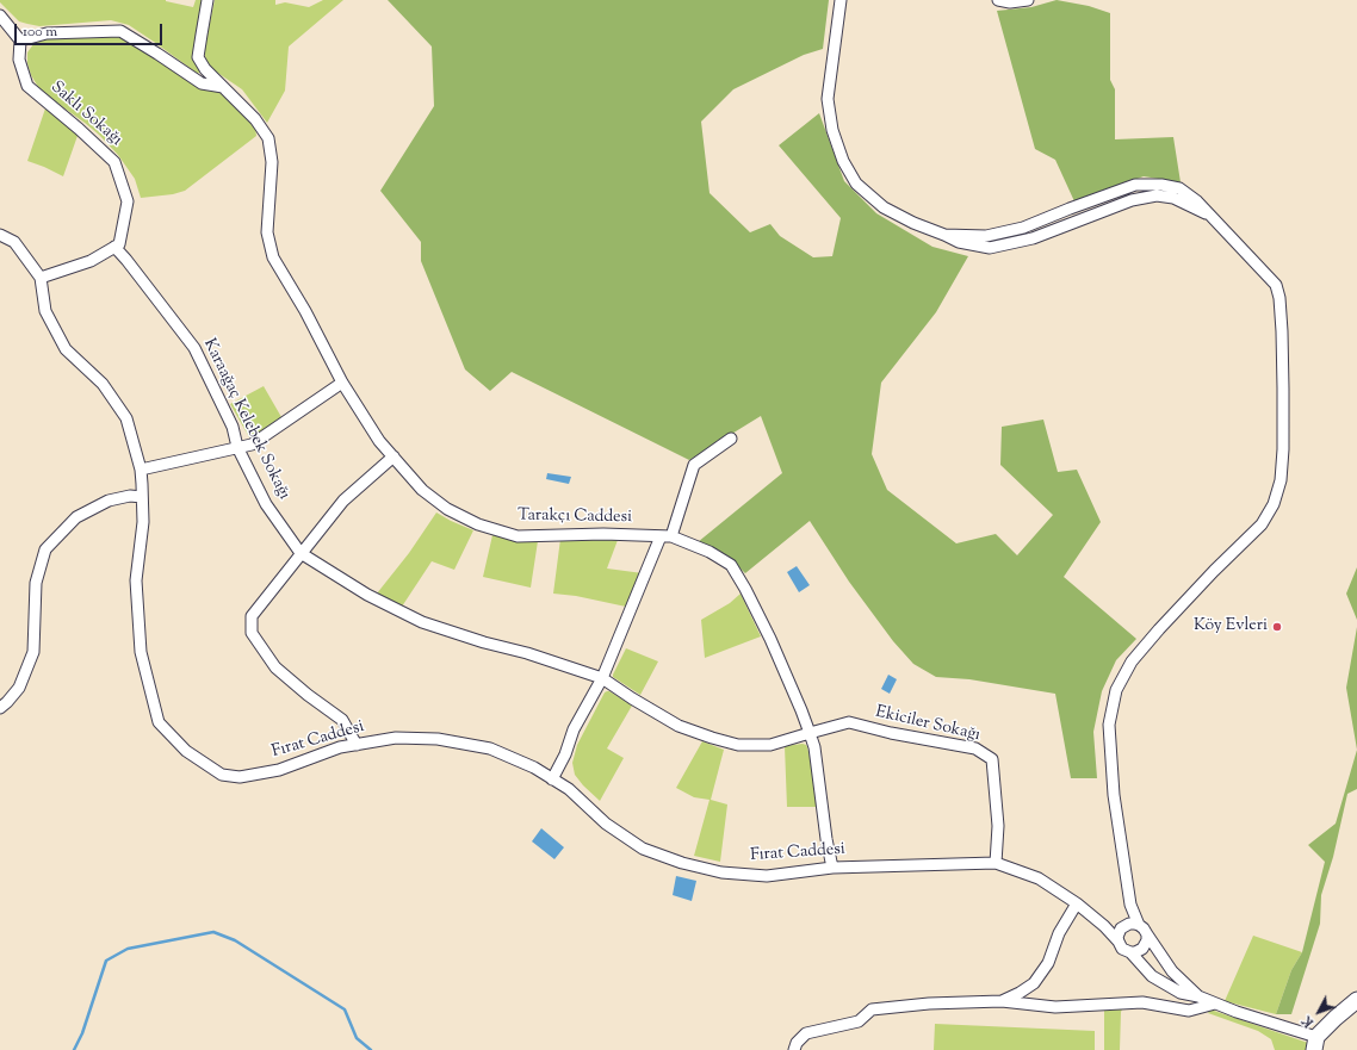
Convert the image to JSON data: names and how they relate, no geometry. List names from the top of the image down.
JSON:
{
  "streets": {
    "street": [
      "Saklı Sokağı",
      "Karaağaç Kelebek Sokağı",
      "Tarakçı Caddesi",
      "Ekiciler Sokağı",
      "Fırat Caddesi"
    ]
  },
  "crossings": [
    ["Saklı Sokağı", "Karaağaç Kelebek Sokağı"],
    ["Karaağaç Kelebek Sokağı", "Ekiciler Sokağı"],
    ["Tarakçı Caddesi", "Ekiciler Sokağı"],
    ["Tarakçı Caddesi", "Fırat Caddesi"],
    ["Ekiciler Sokağı", "Fırat Caddesi"]
  ],
  "places": ["Köy Evleri"],
  "scale_bar": "100 m",
  "north": "bottom left"
}
